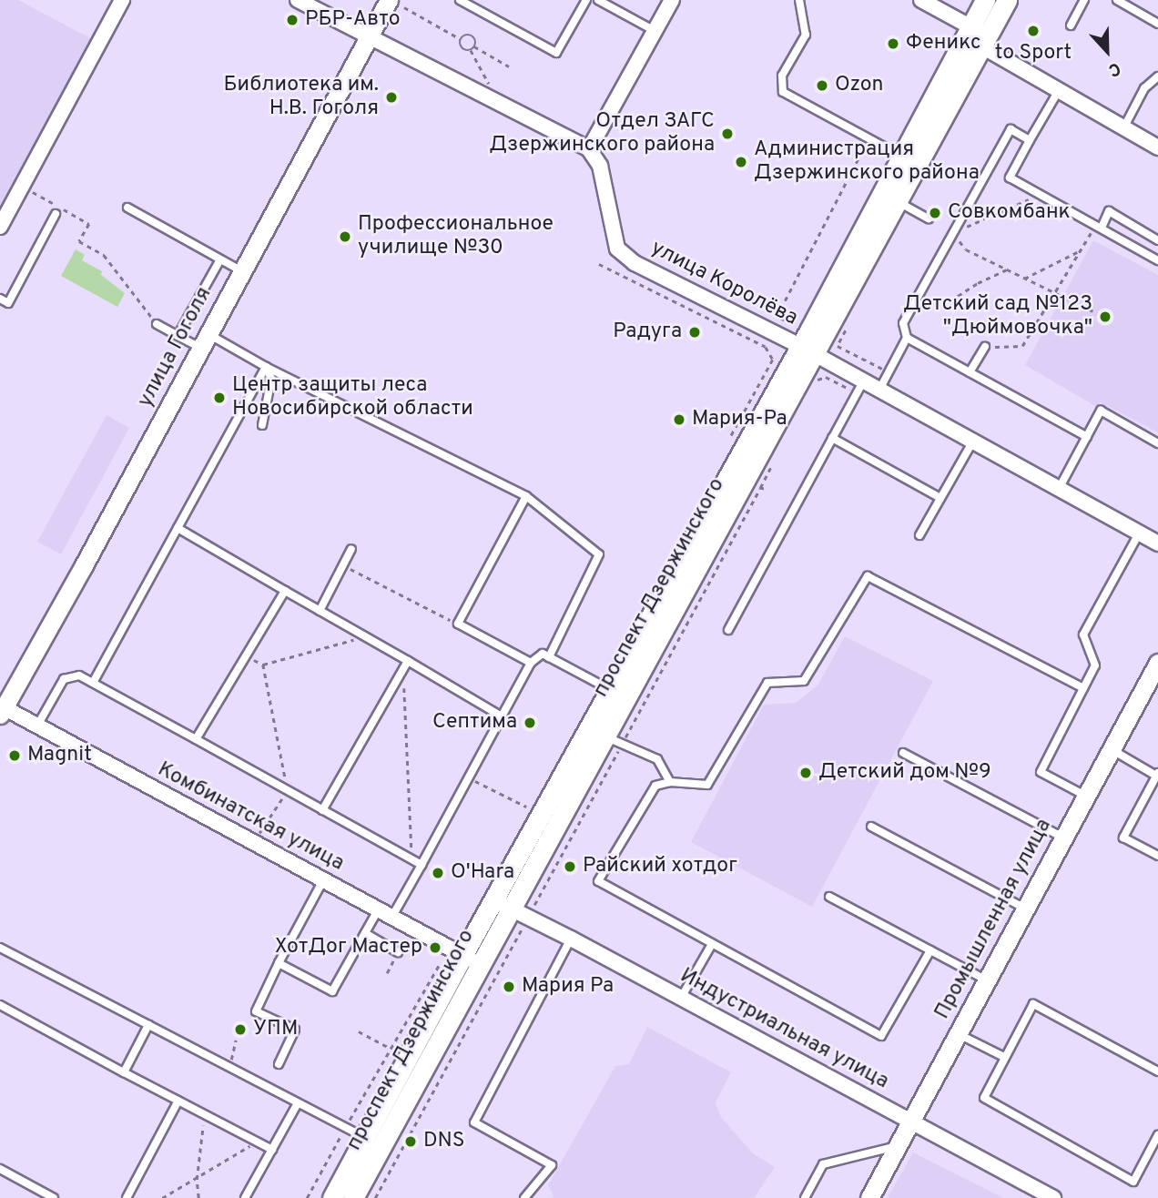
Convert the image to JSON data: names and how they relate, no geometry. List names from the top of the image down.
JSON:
{
  "streets": {
    "main road": ["проспект Дзержинского"],
    "street": [
      "улица Королёва",
      "улица Гоголя",
      "Комбинатская улица",
      "Промышленная улица",
      "Индустриальная улица"
    ]
  },
  "crossings": [
    ["улица Королёва", "проспект Дзержинского"],
    ["улица Гоголя", "Комбинатская улица"],
    ["проспект Дзержинского", "Комбинатская улица"],
    ["проспект Дзержинского", "Индустриальная улица"],
    ["Промышленная улица", "Индустриальная улица"]
  ],
  "places": [
    "РБР-Авто",
    "to Sport",
    "Феникс",
    "Ozon",
    "Библиотека им. Н.В. Гоголя",
    "Отдел ЗАГС Дзержинского района",
    "Администрация Дзержинского района",
    "Совкомбанк",
    "Профессиональное училище №30",
    "Детский сад №123 \"Дюймовочка\"",
    "Радуга",
    "Центр защиты леса Новосибирской области",
    "Мария-Ра",
    "Септима",
    "Magnit",
    "Детский дом №9",
    "Райский хотдог",
    "O'Hara",
    "ХотДог Мастер",
    "Мария Ра",
    "УПМ",
    "DNS"
  ],
  "north": "bottom"
}
